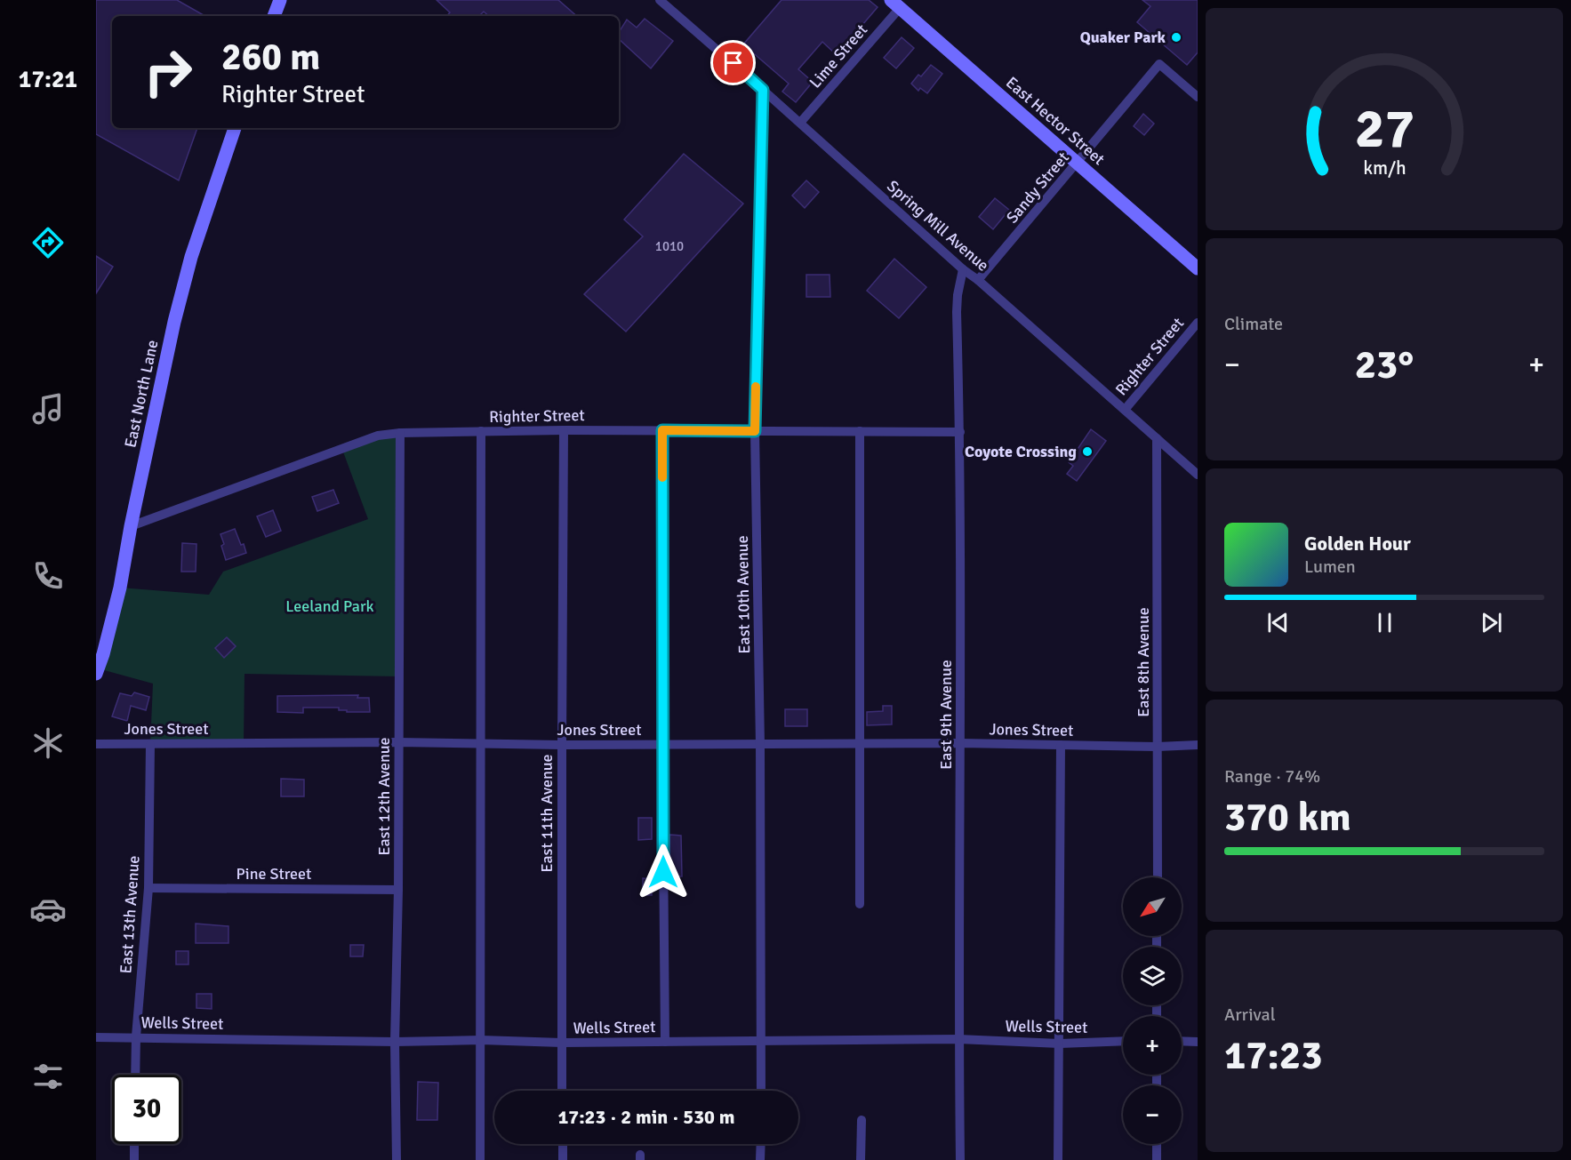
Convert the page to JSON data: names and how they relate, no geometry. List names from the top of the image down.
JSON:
{
  "streets": {
    "street": [
      "Lime Street",
      "East Hector Street",
      "Sandy Street",
      "Spring Mill Avenue",
      "Righter Street",
      "East North Lane",
      "East 10th Avenue",
      "East 8th Avenue",
      "East 9th Avenue",
      "Jones Street",
      "East 12th Avenue",
      "East 11th Avenue",
      "Pine Street",
      "East 13th Avenue",
      "Wells Street"
    ]
  },
  "crossings": [
    ["Lime Street", "East Hector Street"],
    ["Lime Street", "Spring Mill Avenue"],
    ["East Hector Street", "Sandy Street"],
    ["Sandy Street", "Spring Mill Avenue"],
    ["Spring Mill Avenue", "Righter Street"],
    ["Spring Mill Avenue", "East 10th Avenue"],
    ["Spring Mill Avenue", "East 8th Avenue"],
    ["Spring Mill Avenue", "East 9th Avenue"],
    ["Righter Street", "East North Lane"],
    ["Righter Street", "East 10th Avenue"],
    ["Righter Street", "East 9th Avenue"],
    ["Righter Street", "East 12th Avenue"],
    ["Righter Street", "East 11th Avenue"],
    ["East 10th Avenue", "Jones Street"],
    ["East 10th Avenue", "Wells Street"],
    ["East 8th Avenue", "Jones Street"],
    ["East 9th Avenue", "Jones Street"],
    ["East 9th Avenue", "Wells Street"],
    ["Jones Street", "East 12th Avenue"],
    ["Jones Street", "East 11th Avenue"],
    ["Jones Street", "East 13th Avenue"],
    ["East 12th Avenue", "Pine Street"],
    ["East 12th Avenue", "Wells Street"],
    ["East 11th Avenue", "Wells Street"],
    ["Pine Street", "East 13th Avenue"],
    ["East 13th Avenue", "Wells Street"]
  ],
  "parks": ["Leeland Park"],
  "places": ["Quaker Park", "Coyote Crossing"],
  "house_numbers": ["1010"],
  "north": "bottom left",
  "page": {
    "tabs": "17:21",
    "turn": ["260 m", "Righter Street"],
    "tile": [
      "Climate",
      ["Range · 74%", "370 km"],
      ["Arrival", "17:23"]
    ],
    "heat": ["−", "23°", "+"],
    "song": ["Golden Hour", "Lumen"],
    "map_buttons": ["+", "−"],
    "limit": "30",
    "trip": "17:23 · 2 min · 530 m",
    "gauge": ["27", "km/h"]
  }
}
